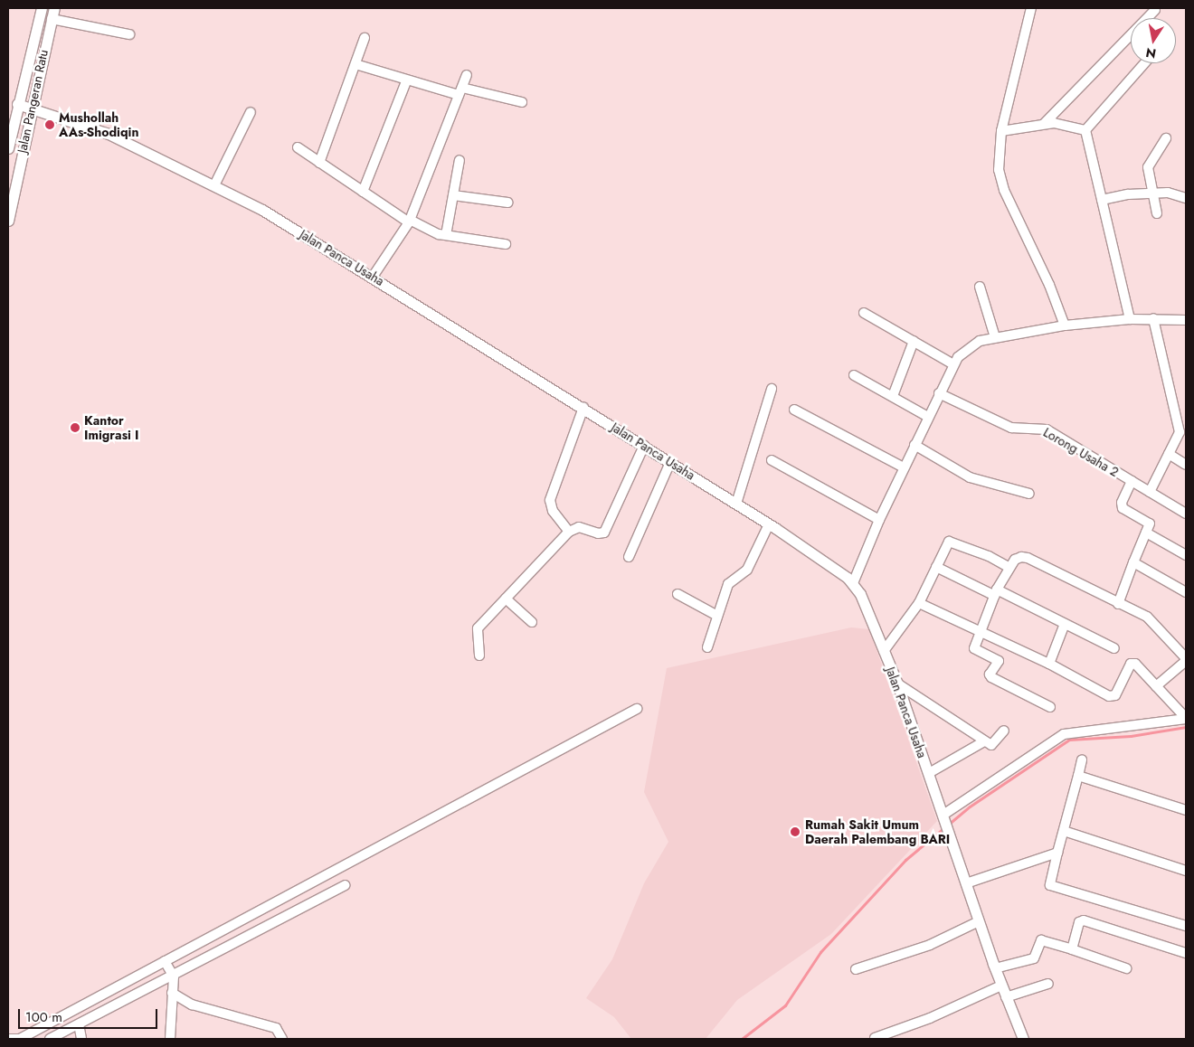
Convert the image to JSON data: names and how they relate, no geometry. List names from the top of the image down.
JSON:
{
  "streets": {
    "street": ["Jalan Pangeran Ratu", "Jalan Panca Usaha", "Lorong Usaha 2"]
  },
  "crossings": [
    ["Jalan Pangeran Ratu", "Jalan Panca Usaha"]
  ],
  "places": ["Mushollah AAs-Shodiqin", "Kantor Imigrasi I", "Rumah Sakit Umum Daerah Palembang BARI"],
  "scale_bar": "100 m",
  "north": "bottom"
}
